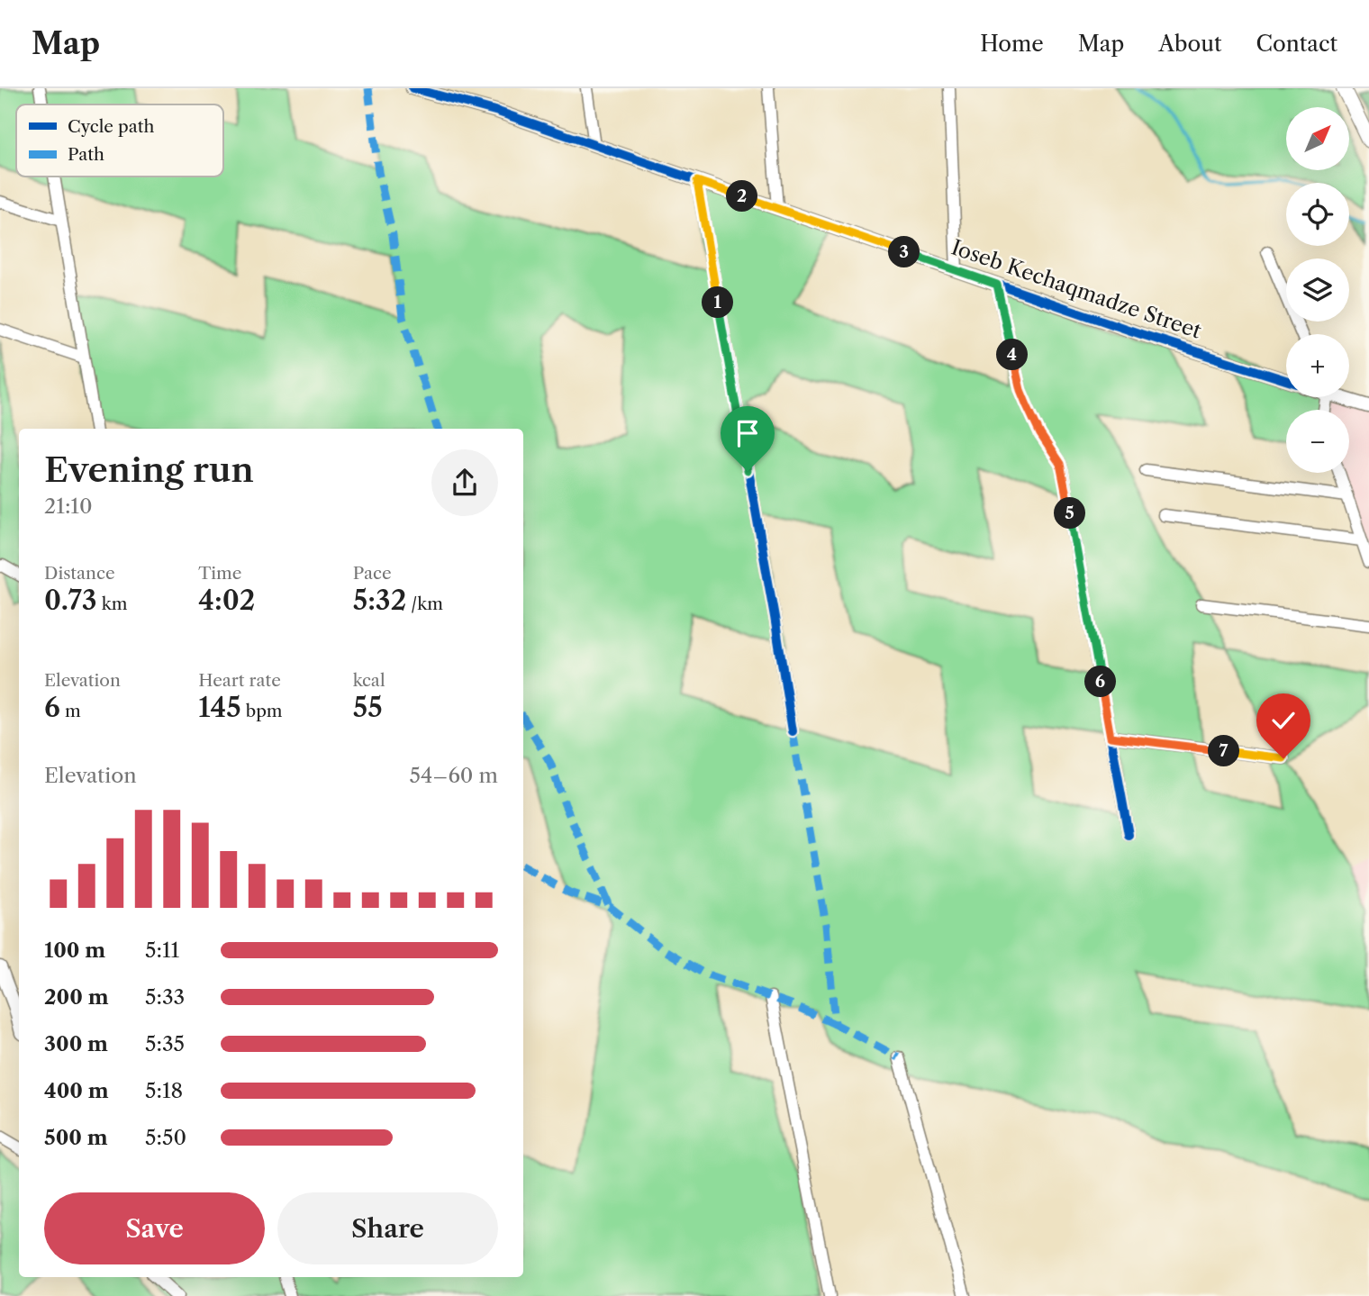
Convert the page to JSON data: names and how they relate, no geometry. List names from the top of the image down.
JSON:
{
  "streets": {
    "street": ["Ioseb Kechaqmadze Street"]
  },
  "legend": ["Cycle path", "Path"],
  "north": "top right",
  "page": {
    "header": "Map",
    "nav": [
      "Home",
      "Map",
      "About",
      "Contact"
    ],
    "map_buttons": ["+", "−"],
    "pins": [
      "2",
      "3",
      "1",
      "4",
      "5",
      "6",
      "7"
    ],
    "heading": ["Evening run", "21:10"],
    "stats": [
      ["Distance", "0.73 km"],
      ["Time", "4:02"],
      ["Pace", "5:32 /km"],
      ["Elevation", "6 m"],
      ["Heart rate", "145 bpm"],
      ["kcal", "55"]
    ],
    "chart": ["Elevation", "54–60 m"],
    "list": [
      {
        "name": "100 m",
        "note": "5:11"
      },
      {
        "name": "200 m",
        "note": "5:33"
      },
      {
        "name": "300 m",
        "note": "5:35"
      },
      {
        "name": "400 m",
        "note": "5:18"
      },
      {
        "name": "500 m",
        "note": "5:50"
      }
    ],
    "buttons": ["Save", "Share"]
  }
}
